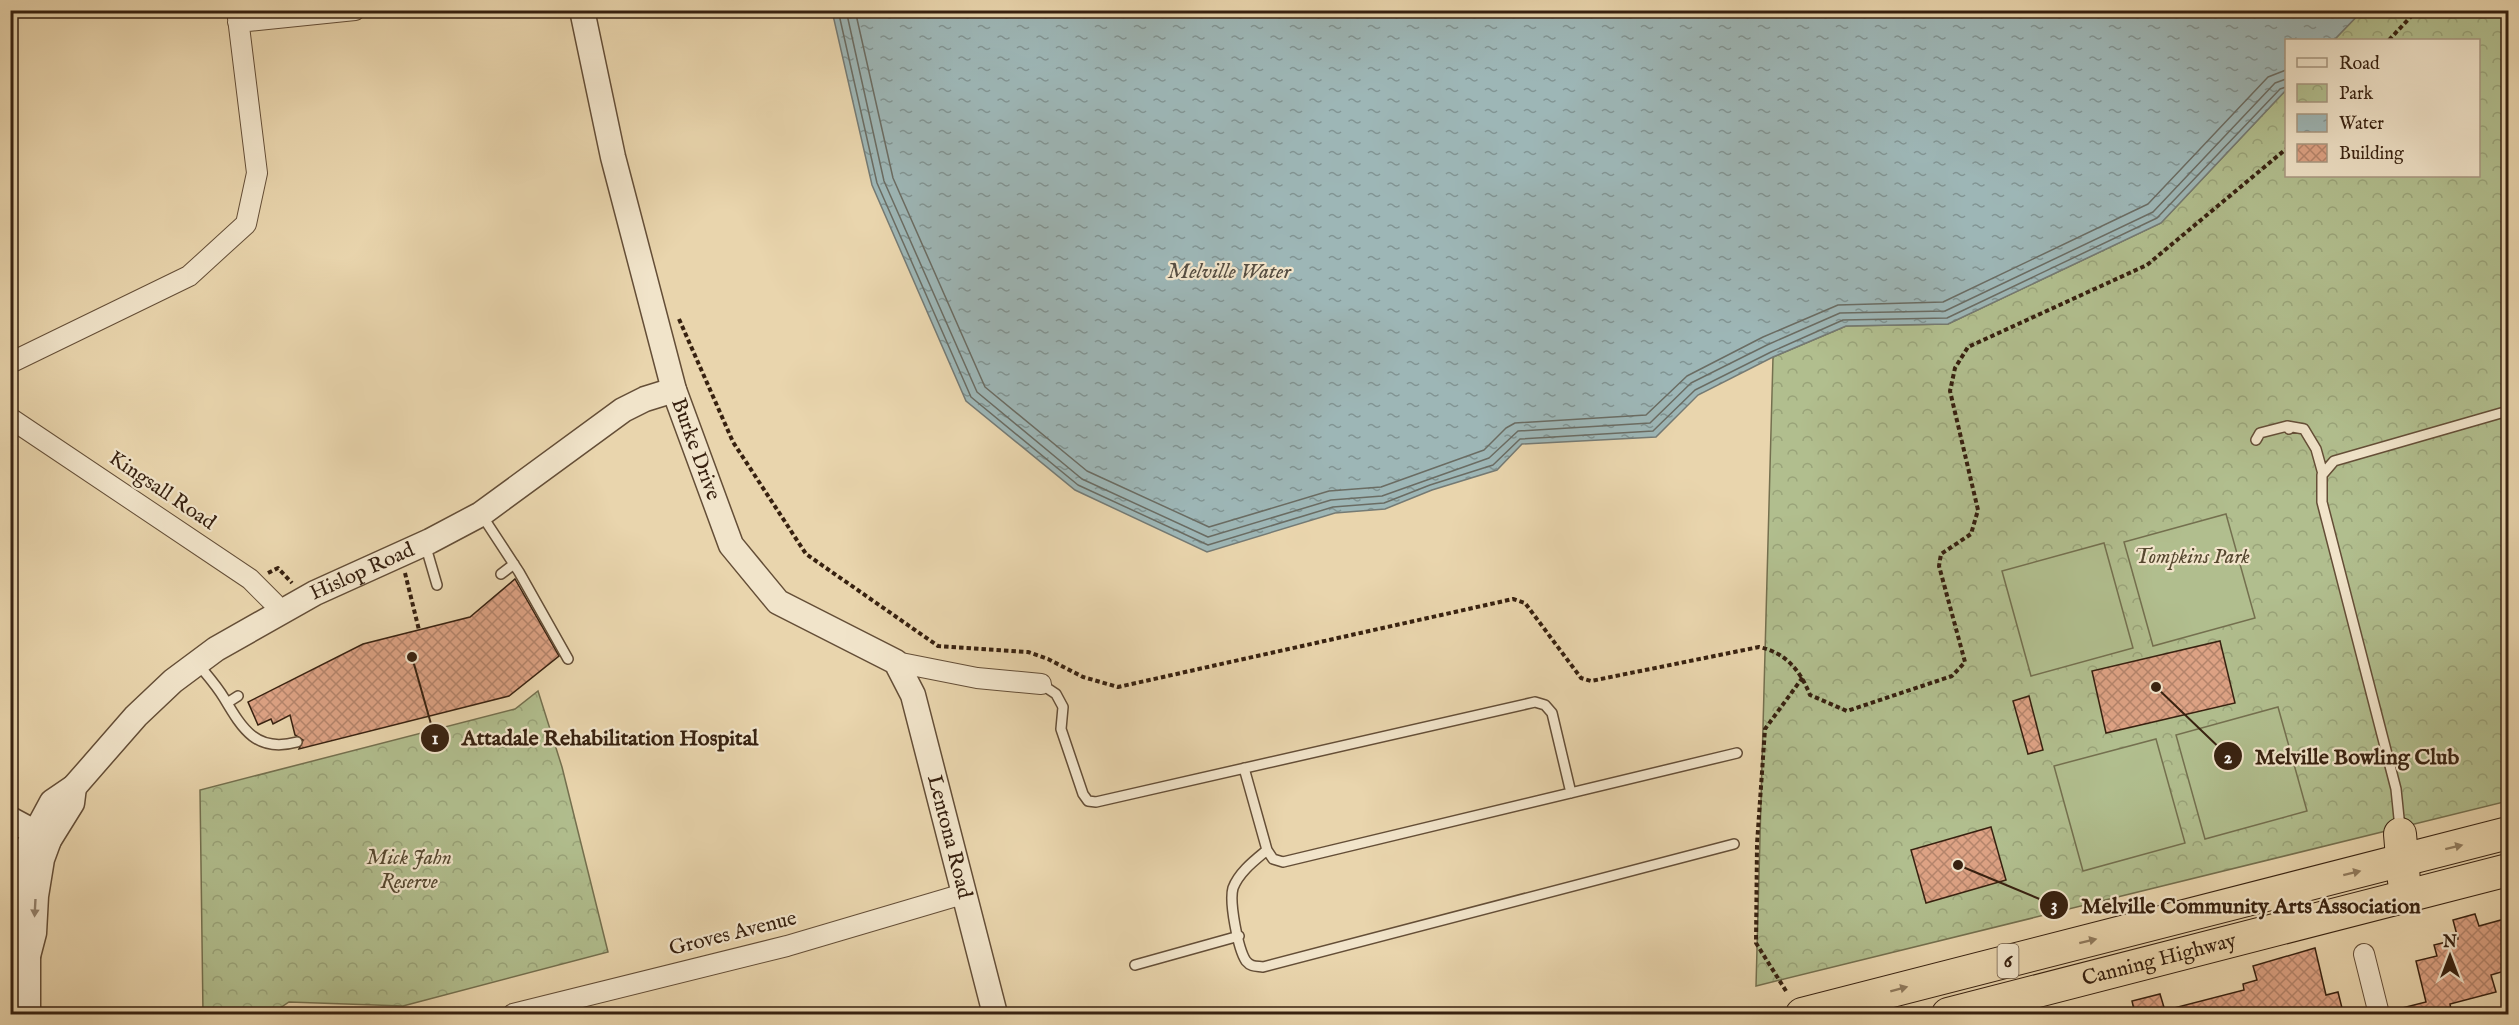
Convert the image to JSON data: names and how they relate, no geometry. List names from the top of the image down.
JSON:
{
  "streets": {
    "highway": ["Canning Highway", "6"],
    "street": [
      "Burke Drive",
      "Kingsall Road",
      "Hislop Road",
      "Lentona Road",
      "Groves Avenue"
    ]
  },
  "crossings": [
    ["Burke Drive", "Hislop Road"],
    ["Burke Drive", "Lentona Road"],
    ["Kingsall Road", "Hislop Road"],
    ["Lentona Road", "Groves Avenue"]
  ],
  "water": ["Melville Water"],
  "parks": ["Tompkins Park", "Mick Jahn Reserve"],
  "places": ["Attadale Rehabilitation Hospital", "Melville Bowling Club", "Melville Community Arts Association"],
  "legend": [
    "Road",
    "Park",
    "Water",
    "Building"
  ],
  "north": "top"
}
